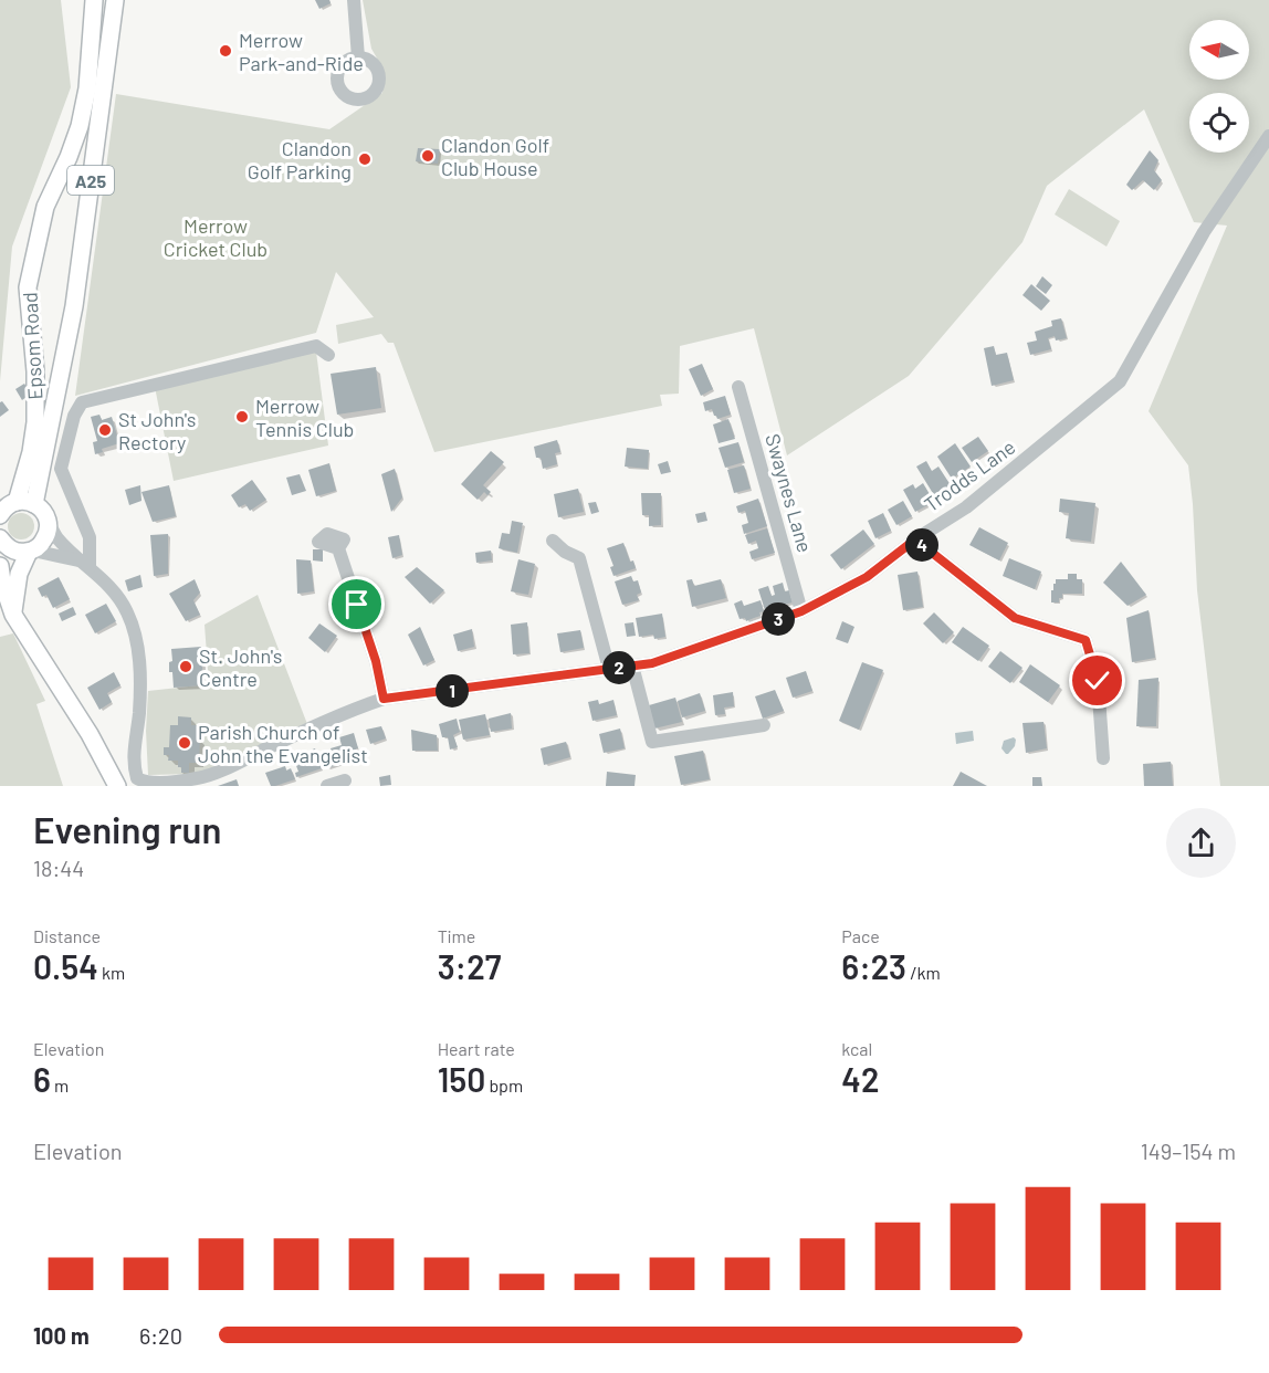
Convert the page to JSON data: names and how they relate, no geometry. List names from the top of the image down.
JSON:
{
  "streets": {
    "main road": ["A25", "Epsom Road"],
    "street": ["Trodds Lane", "Swaynes Lane"]
  },
  "crossings": [
    ["Trodds Lane", "Swaynes Lane"]
  ],
  "parks": ["Merrow Cricket Club"],
  "places": [
    "Merrow Park-and-Ride",
    "Clandon Golf Club House",
    "Clandon Golf Parking",
    "Merrow Tennis Club",
    "St John's Rectory",
    "St. John's Centre",
    "Parish Church of John the Evangelist"
  ],
  "north": "left",
  "page": {
    "pins": [
      "4",
      "3",
      "2",
      "1"
    ],
    "heading": ["Evening run", "18:44"],
    "stats": [
      ["Distance", "0.54 km"],
      ["Time", "3:27"],
      ["Pace", "6:23 /km"],
      ["Elevation", "6 m"],
      ["Heart rate", "150 bpm"],
      ["kcal", "42"]
    ],
    "chart": ["Elevation", "149–154 m"],
    "list": [
      {
        "name": "100 m",
        "note": "6:20"
      }
    ]
  }
}
